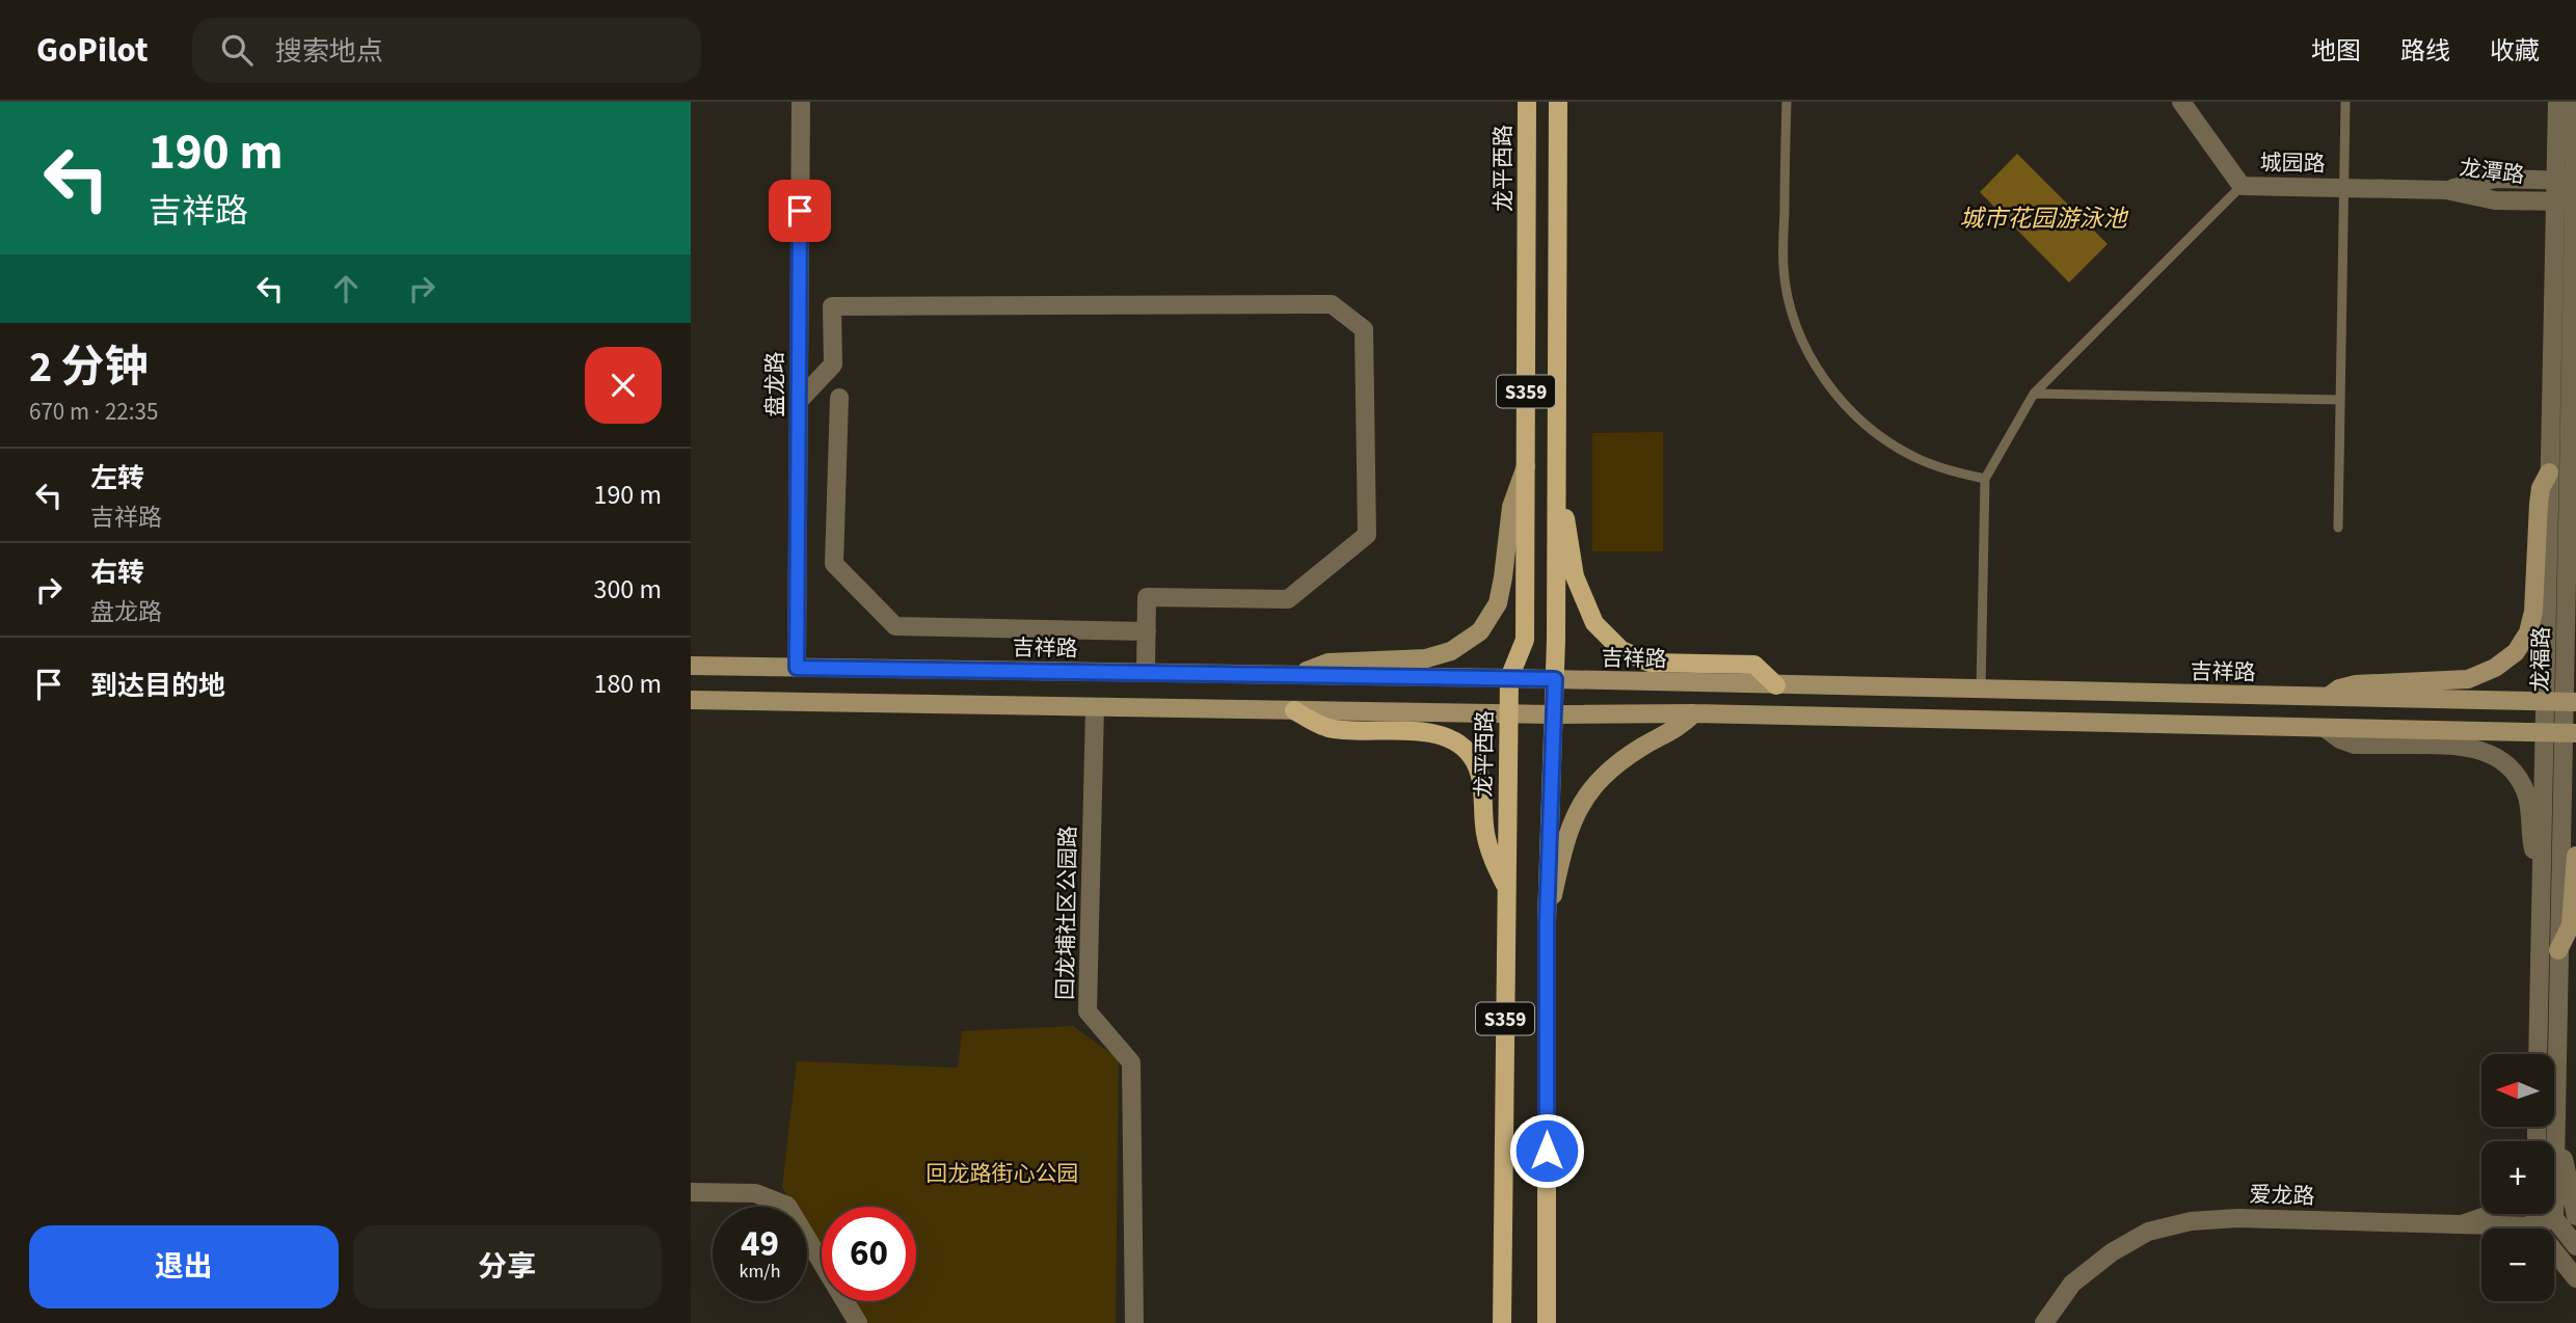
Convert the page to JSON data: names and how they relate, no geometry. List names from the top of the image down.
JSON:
{
  "streets": {
    "main road": ["龙平西路", "S359", "吉祥路"],
    "street": [
      "城园路",
      "龙潭路",
      "盘龙路",
      "龙福路",
      "回龙埔社区公园路",
      "爱龙路"
    ]
  },
  "crossings": [
    ["城园路", "龙潭路"],
    ["龙平西路", "吉祥路"],
    ["龙潭路", "龙福路"],
    ["盘龙路", "吉祥路"],
    ["S359", "吉祥路"],
    ["吉祥路", "龙福路"],
    ["龙福路", "爱龙路"]
  ],
  "water": ["城市花园游泳池"],
  "parks": ["回龙路街心公园"],
  "north": "left",
  "page": {
    "header": "GoPilot",
    "search": "搜索地点",
    "nav": ["地图", "路线", "收藏"],
    "turn": ["190 m", "吉祥路"],
    "heading": ["2 分钟", "670 m · 22:35"],
    "list": [
      {
        "name": "左转",
        "note": "吉祥路",
        "value": "190 m"
      },
      {
        "name": "右转",
        "note": "盘龙路",
        "value": "300 m"
      },
      {
        "name": "到达目的地",
        "value": "180 m"
      }
    ],
    "map_buttons": ["+", "−"],
    "speed": "49 km/h",
    "limit": "60",
    "buttons": ["退出", "分享"]
  }
}
